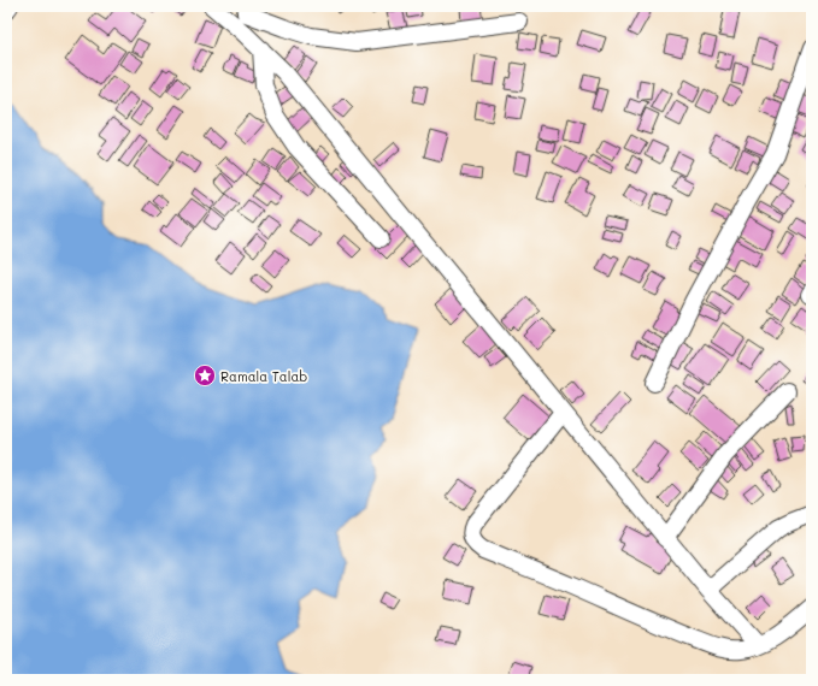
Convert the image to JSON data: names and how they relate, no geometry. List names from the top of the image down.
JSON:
{
  "places": {
    "place": ["Ramala Talab"]
  }
}
